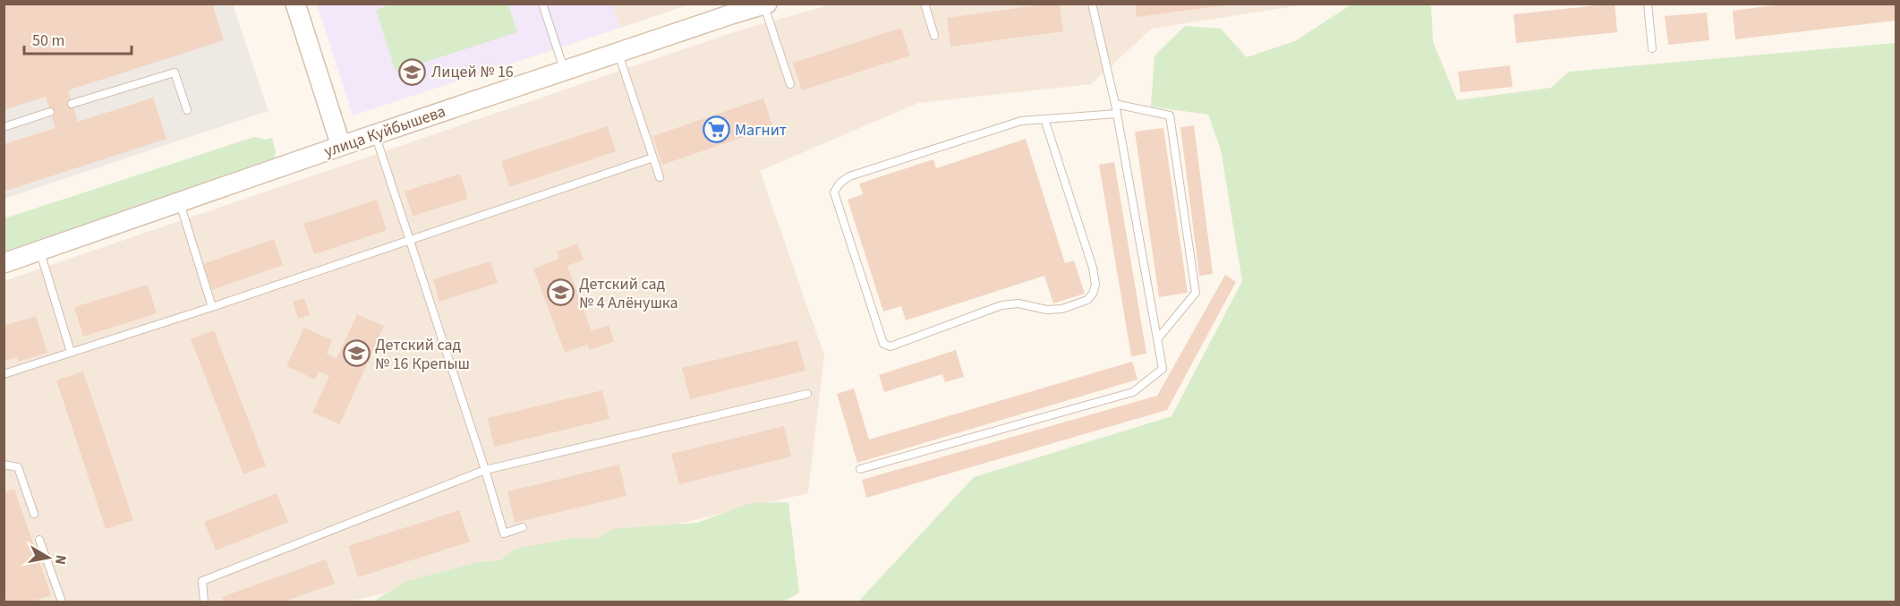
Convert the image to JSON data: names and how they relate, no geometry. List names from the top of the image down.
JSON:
{
  "streets": {
    "main road": ["улица Куйбышева"]
  },
  "places": {
    "school or university": ["Лицей № 16", "Детский сад № 4 Алёнушка", "Детский сад № 16 Крепыш"],
    "supermarket": ["Магнит"]
  },
  "scale_bar": "50 m",
  "north": "right"
}
